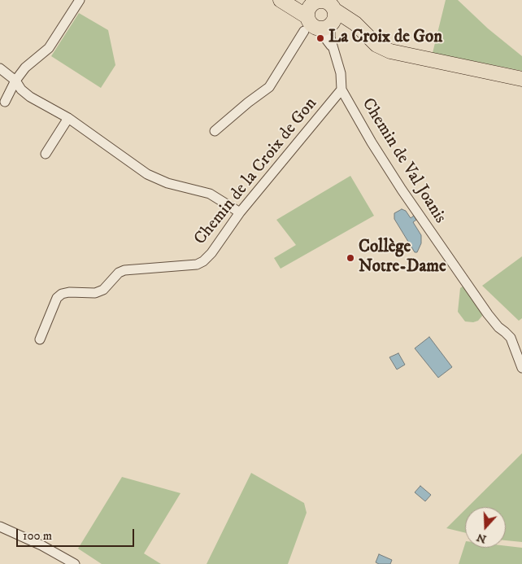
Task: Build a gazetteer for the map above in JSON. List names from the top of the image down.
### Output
{
  "streets": {
    "street": ["Chemin de Val Joanis", "Chemin de la Croix de Gon"]
  },
  "crossings": [
    ["Chemin de Val Joanis", "Chemin de la Croix de Gon"]
  ],
  "places": ["La Croix de Gon", "Collège Notre-Dame"],
  "scale_bar": "100 m",
  "north": "bottom"
}
